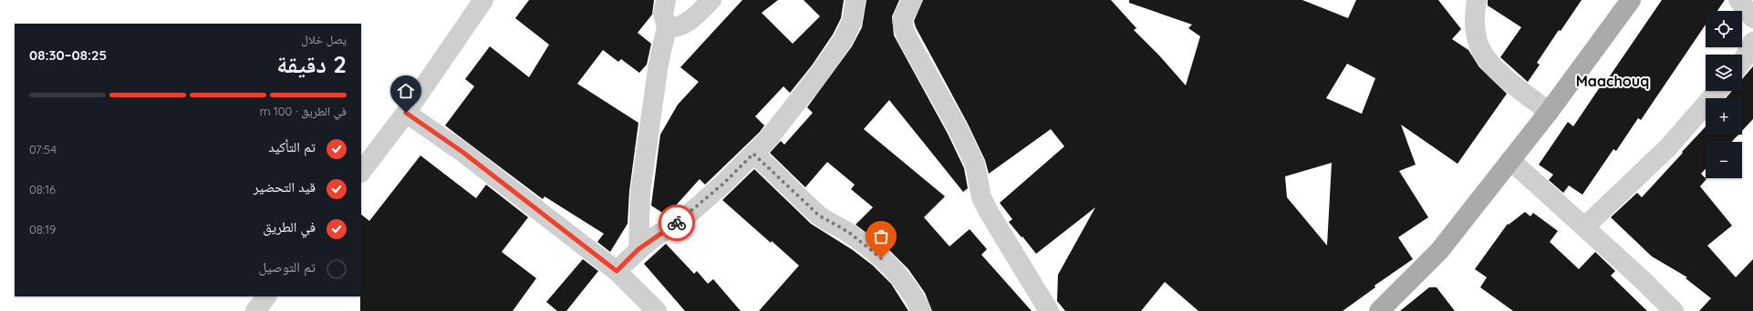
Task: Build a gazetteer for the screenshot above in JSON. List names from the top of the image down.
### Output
{
  "districts": ["Maachouq"],
  "page": {
    "map_buttons": ["+", "−"],
    "heading": ["2 دقيقة", "يصل خلال", "08:25–08:30"],
    "bar": "في الطريق · 100 m",
    "list": [
      ["تم التأكيد", "07:54"],
      ["قيد التحضير", "08:16"],
      ["في الطريق", "08:19"],
      "تم التوصيل"
    ]
  }
}
